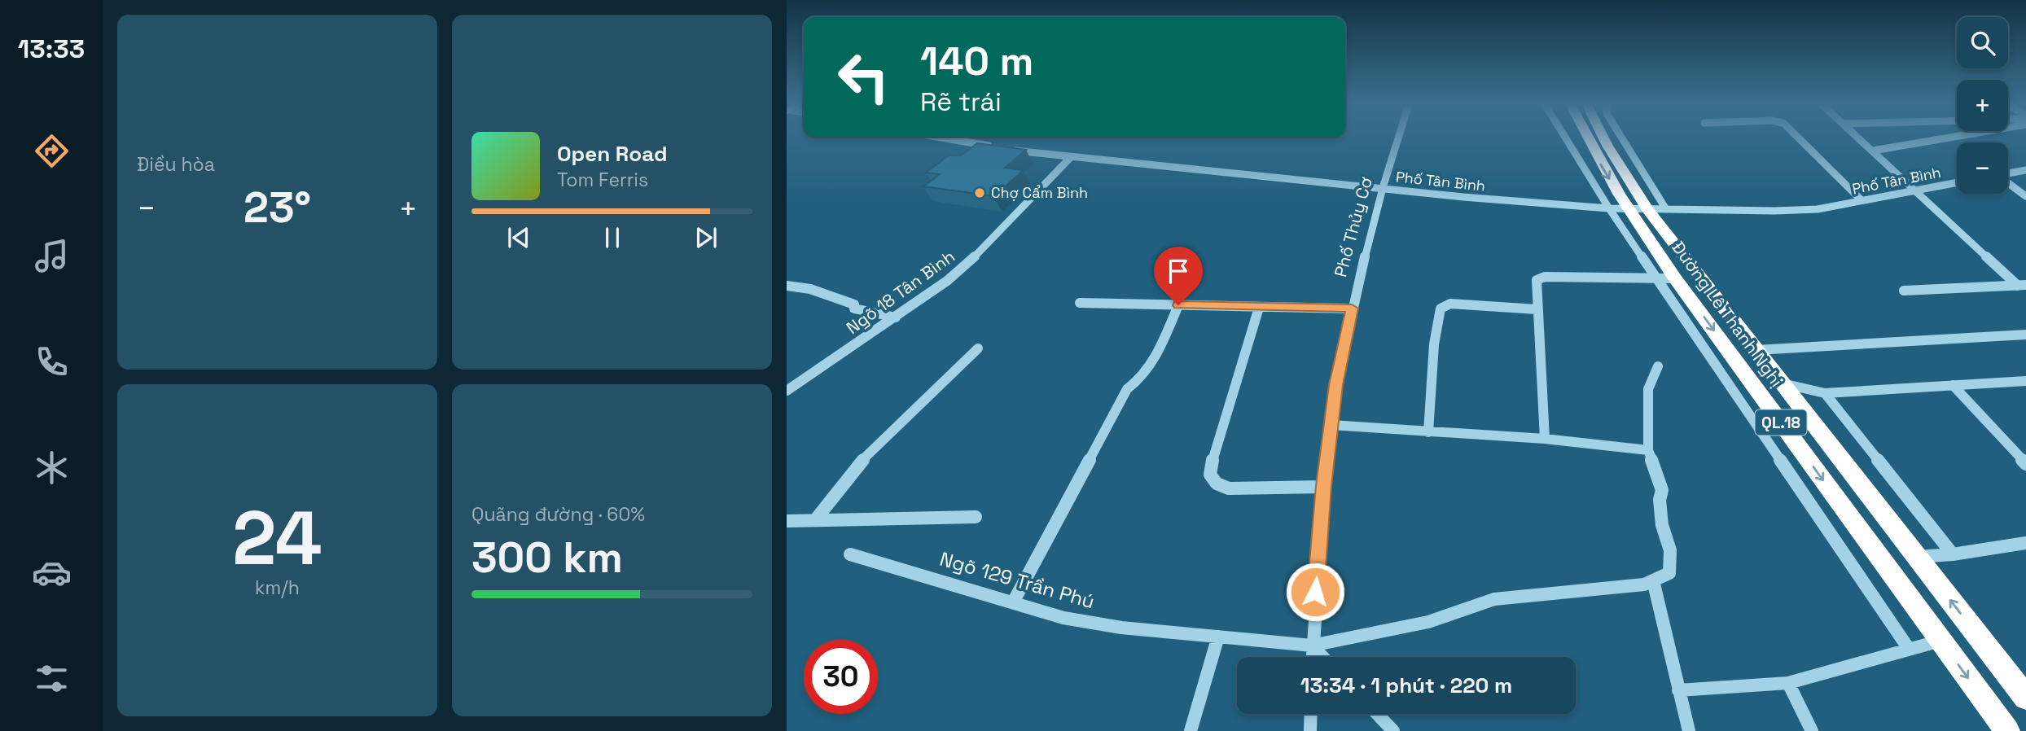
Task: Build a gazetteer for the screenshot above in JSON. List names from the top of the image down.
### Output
{
  "streets": {
    "highway": ["Đường Lê Thanh Nghị", "QL.18"],
    "street": [
      "Phố Tân Bình",
      "Phố Thủy Cơ",
      "Ngõ 18 Tân Bình",
      "Ngõ 129 Trần Phú"
    ]
  },
  "crossings": [
    ["Phố Tân Bình", "Phố Thủy Cơ"],
    ["Phố Tân Bình", "Ngõ 18 Tân Bình"],
    ["Phố Tân Bình", "Đường Lê Thanh Nghị"],
    ["Phố Thủy Cơ", "Ngõ 129 Trần Phú"]
  ],
  "places": ["Chợ Cẩm Bình"],
  "page": {
    "tabs": "13:33",
    "tile": [
      "Điều hòa",
      ["24", "km/h"],
      ["Quãng đường · 60%", "300 km"]
    ],
    "map_buttons": ["+", "−"],
    "turn": ["140 m", "Rẽ trái"],
    "song": ["Open Road", "Tom Ferris"],
    "heat": ["−", "23°", "+"],
    "limit": "30",
    "trip": "13:34 · 1 phút · 220 m"
  }
}
